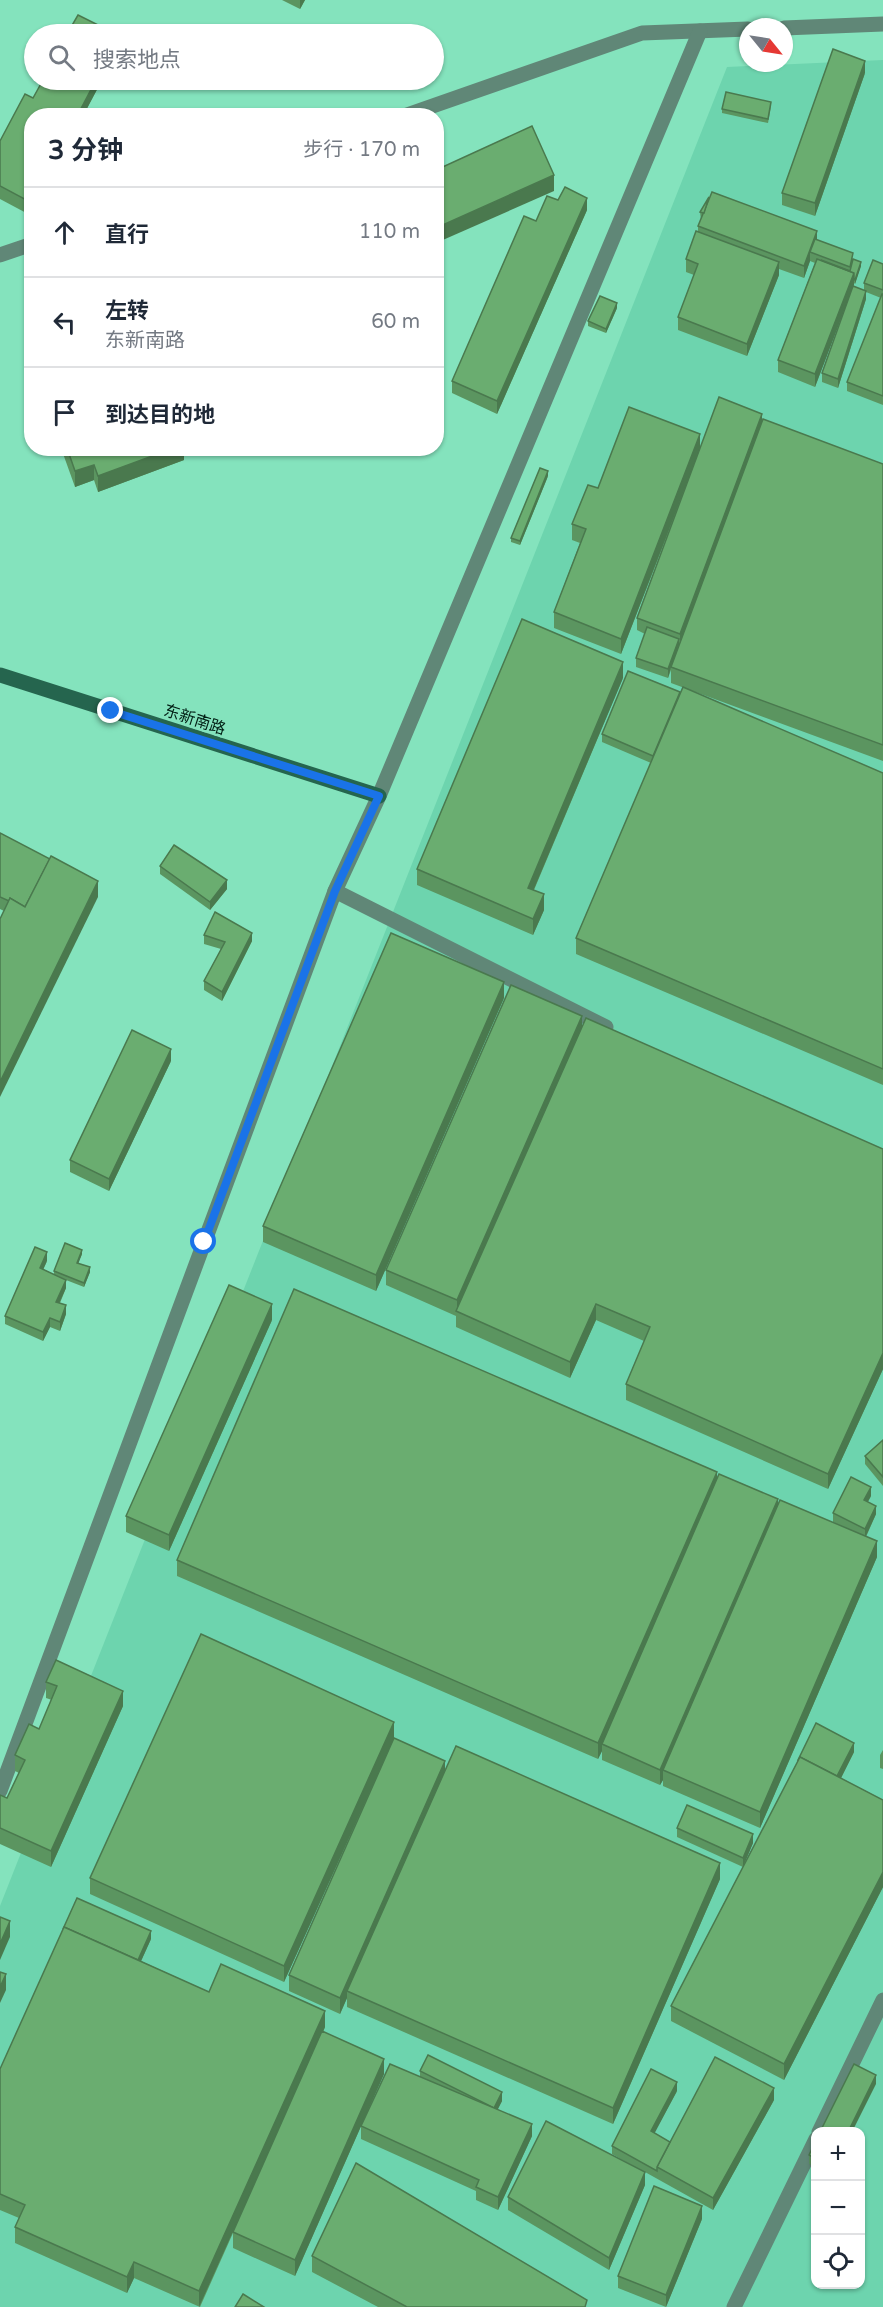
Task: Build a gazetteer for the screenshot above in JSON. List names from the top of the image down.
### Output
{
  "streets": {
    "main road": ["东新南路"]
  },
  "north": "bottom right",
  "page": {
    "search": "搜索地点",
    "heading": ["3 分钟", "步行 · 170 m"],
    "list": [
      ["直行", "110 m"],
      ["左转", "东新南路", "60 m"],
      "到达目的地"
    ],
    "map_buttons": ["+", "−"]
  }
}
